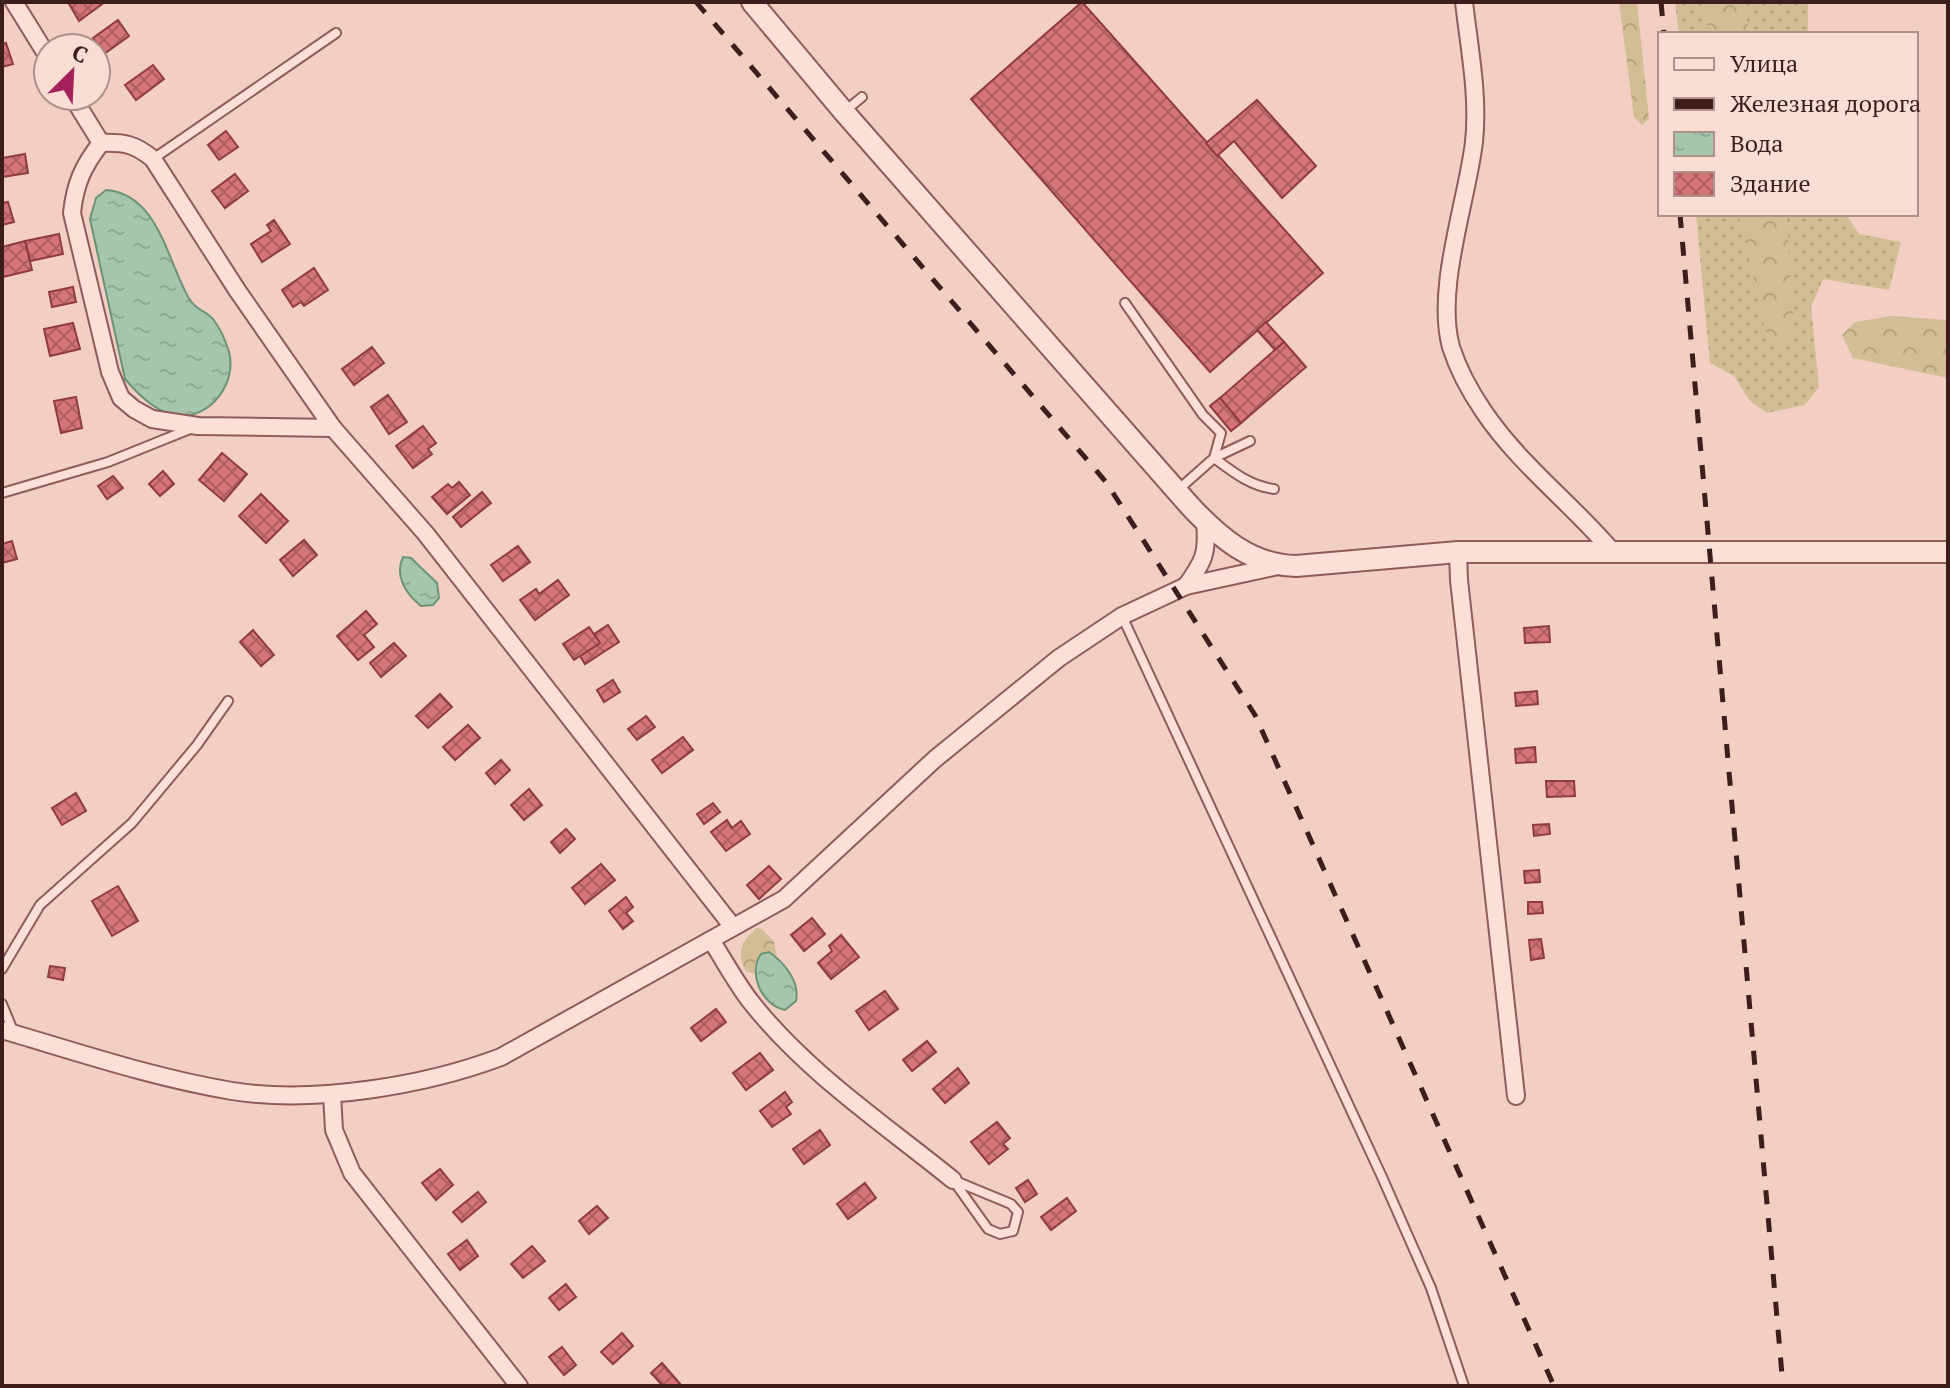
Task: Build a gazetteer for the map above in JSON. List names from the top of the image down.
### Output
{
  "legend": [
    "Улица",
    "Железная дорога",
    "Вода",
    "Здание"
  ],
  "north": "top right"
}
